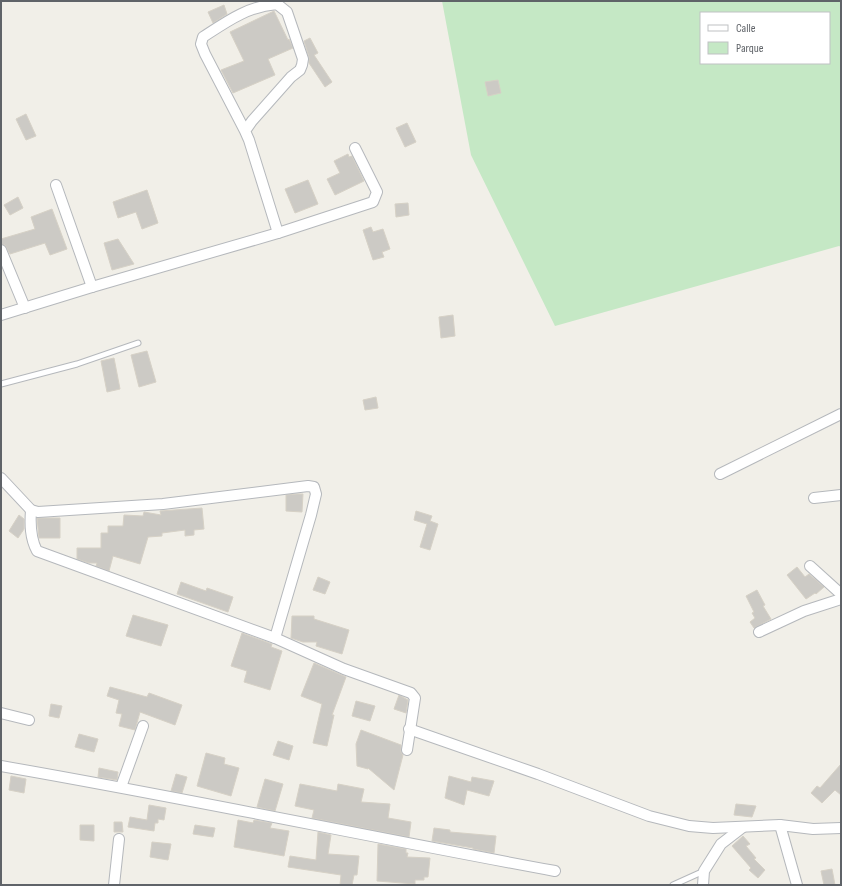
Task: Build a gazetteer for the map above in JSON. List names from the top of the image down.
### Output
{
  "legend": ["Calle", "Parque"]
}
